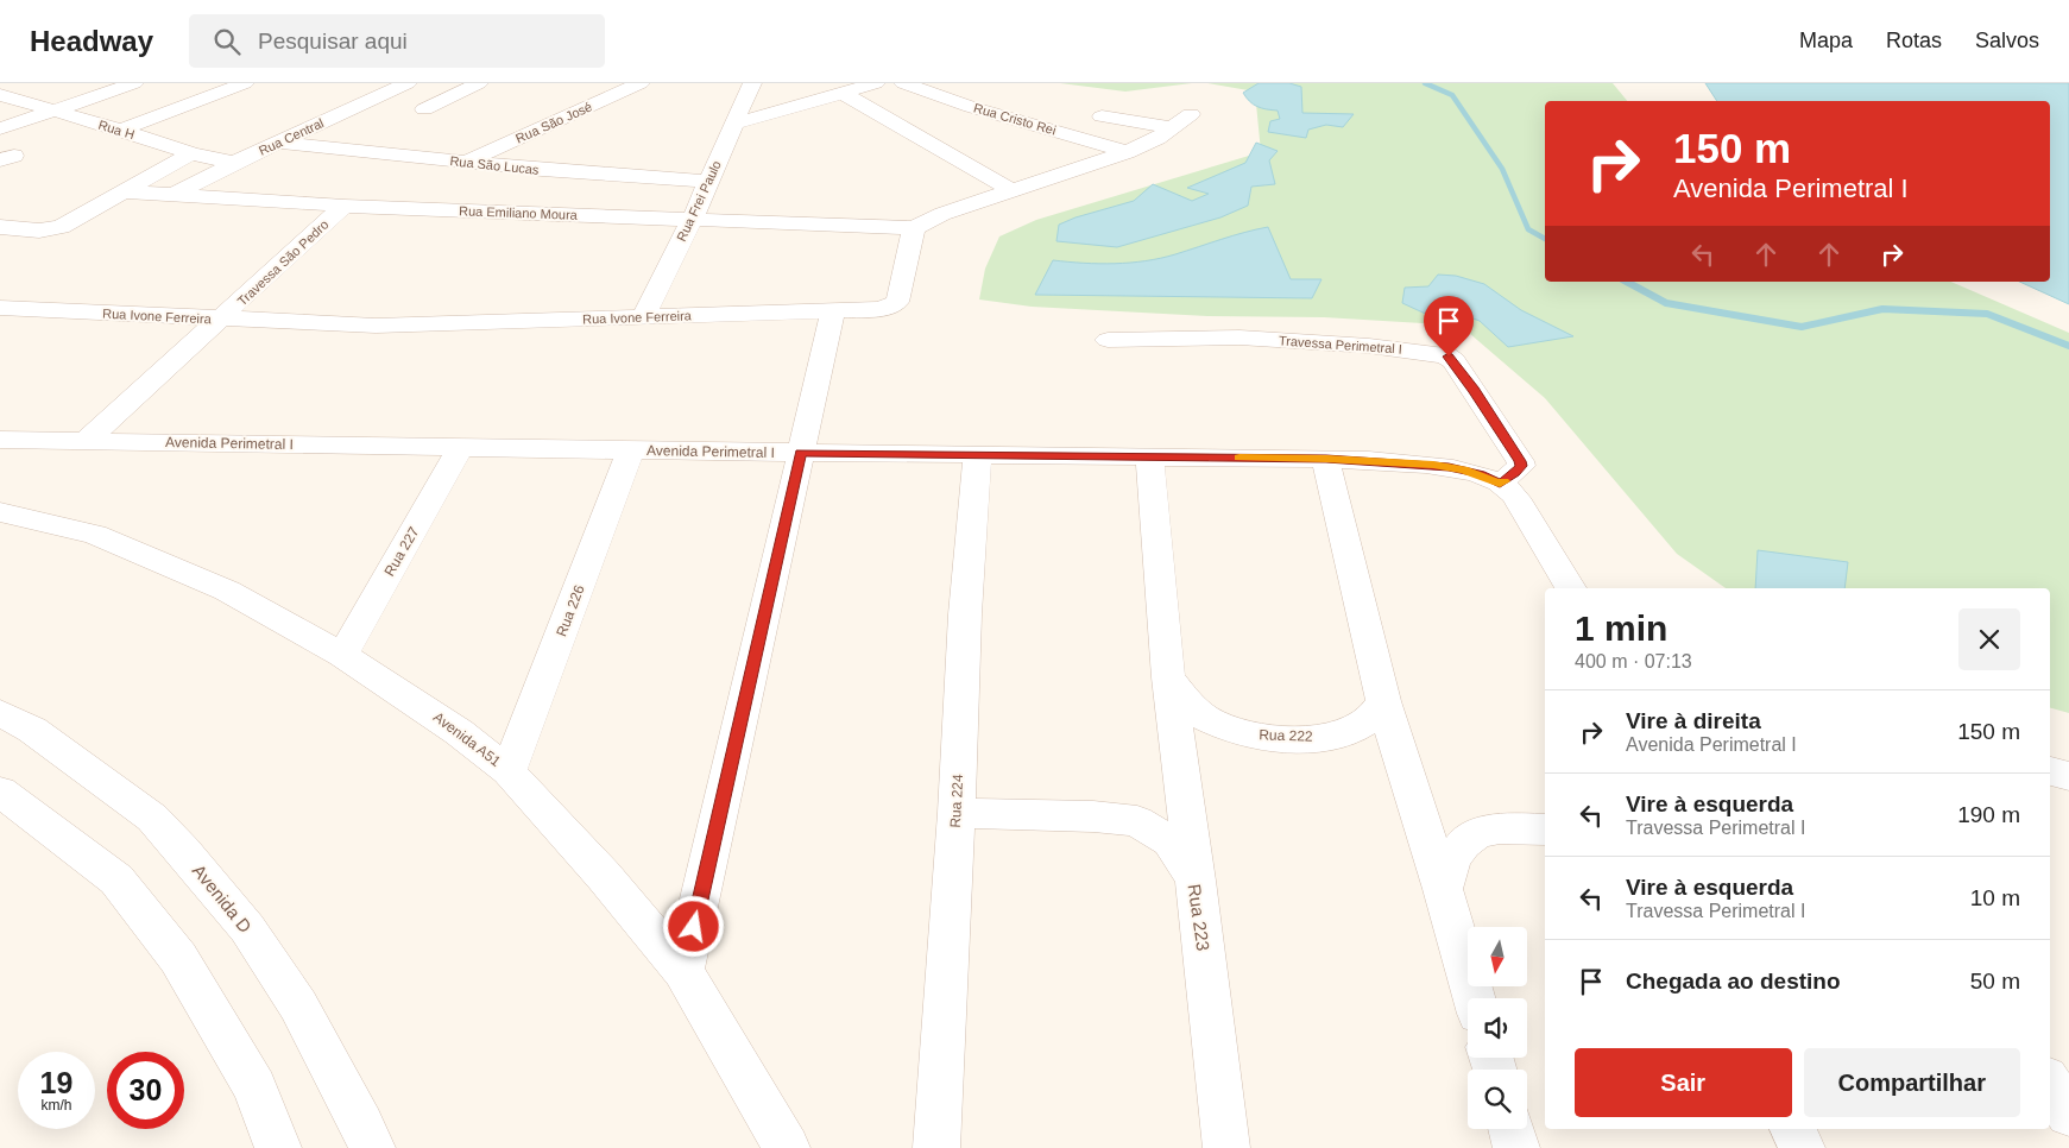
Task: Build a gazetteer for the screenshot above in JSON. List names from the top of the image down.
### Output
{
  "streets": {
    "street": [
      "Rua Cristo Rei",
      "Rua São José",
      "Rua H",
      "Rua Central",
      "Rua São Lucas",
      "Rua Frei Paulo",
      "Rua Emiliano Moura",
      "Travessa São Pedro",
      "Rua Ivone Ferreira",
      "Travessa Perimetral I",
      "Avenida Perimetral I",
      "Rua 227",
      "Rua 226",
      "Rua 222",
      "Avenida A51",
      "Rua 224",
      "Avenida D",
      "Rua 223"
    ]
  },
  "crossings": [
    ["Rua São José", "Rua São Lucas"],
    ["Rua H", "Rua Central"],
    ["Rua Central", "Rua São Lucas"],
    ["Rua Central", "Rua Emiliano Moura"],
    ["Rua São Lucas", "Rua Frei Paulo"],
    ["Rua Frei Paulo", "Rua Emiliano Moura"],
    ["Rua Frei Paulo", "Rua Ivone Ferreira"],
    ["Rua Emiliano Moura", "Travessa São Pedro"],
    ["Rua Emiliano Moura", "Rua Ivone Ferreira"],
    ["Travessa São Pedro", "Rua Ivone Ferreira"],
    ["Travessa São Pedro", "Avenida Perimetral I"],
    ["Travessa Perimetral I", "Avenida Perimetral I"],
    ["Avenida Perimetral I", "Rua 227"],
    ["Avenida Perimetral I", "Rua 226"],
    ["Avenida Perimetral I", "Rua 224"],
    ["Rua 227", "Avenida A51"],
    ["Rua 226", "Avenida A51"],
    ["Rua 224", "Rua 223"]
  ],
  "north": "bottom",
  "page": {
    "header": "Headway",
    "search": "Pesquisar aqui",
    "nav": ["Mapa", "Rotas", "Salvos"],
    "turn": ["150 m", "Avenida Perimetral I"],
    "heading": ["1 min", "400 m · 07:13"],
    "list": [
      {
        "name": "Vire à direita",
        "note": "Avenida Perimetral I",
        "value": "150 m"
      },
      {
        "name": "Vire à esquerda",
        "note": "Travessa Perimetral I",
        "value": "190 m"
      },
      {
        "name": "Vire à esquerda",
        "note": "Travessa Perimetral I",
        "value": "10 m"
      },
      {
        "name": "Chegada ao destino",
        "value": "50 m"
      }
    ],
    "buttons": ["Sair", "Compartilhar"],
    "speed": "19 km/h",
    "limit": "30"
  }
}
